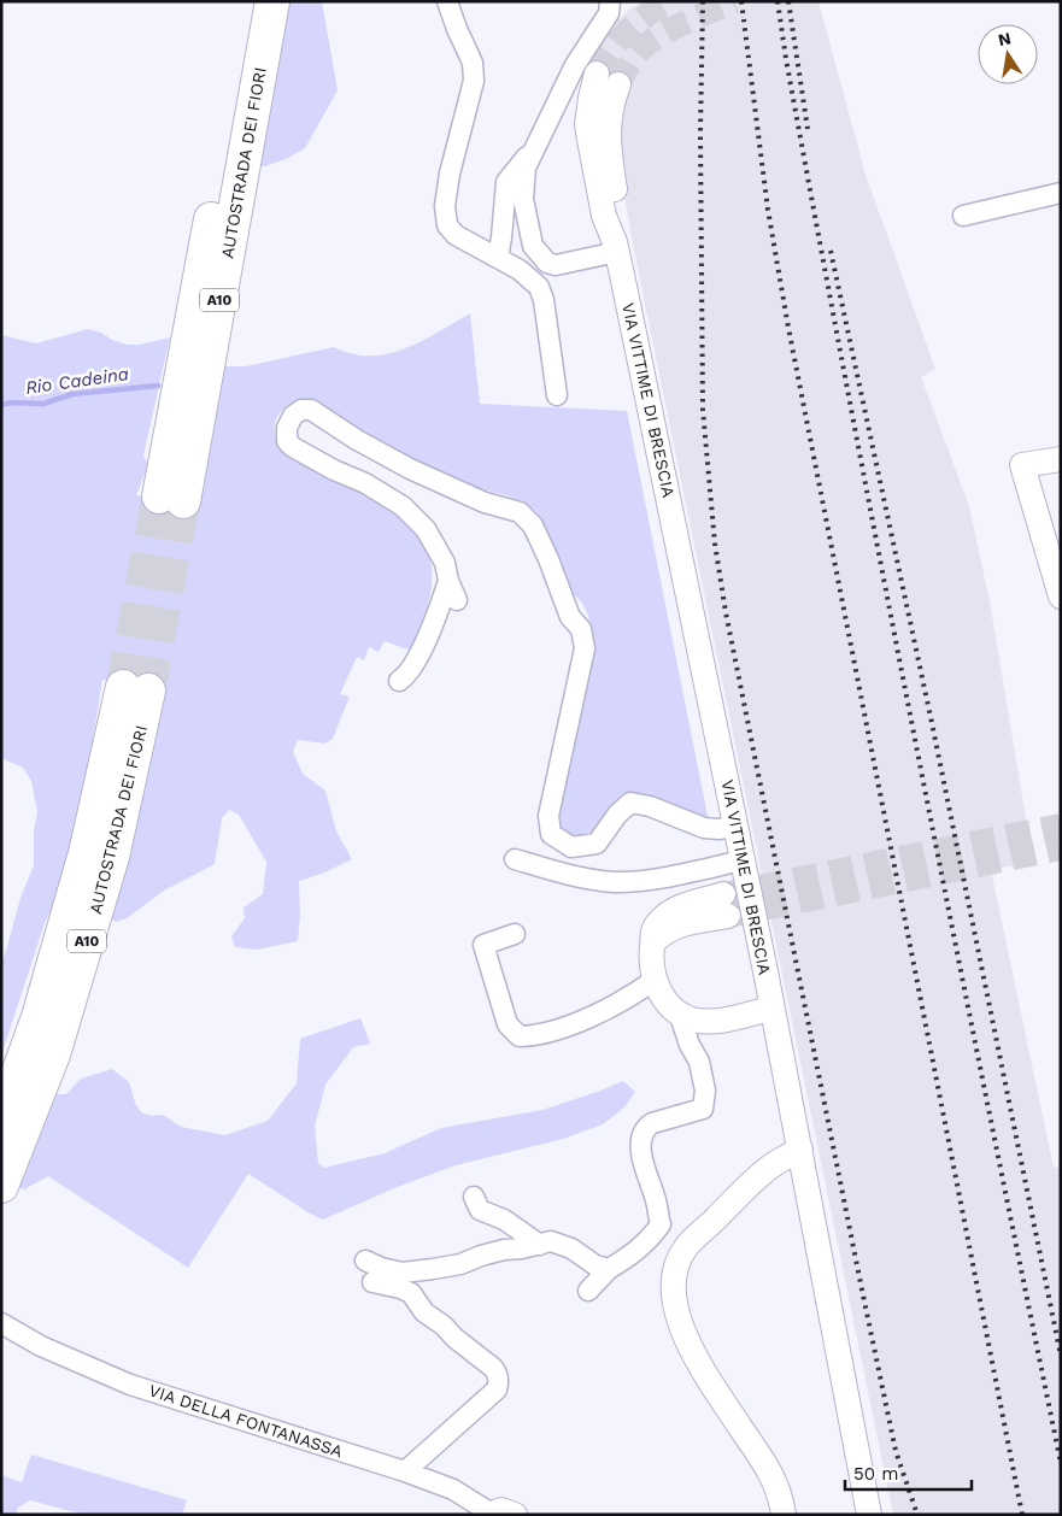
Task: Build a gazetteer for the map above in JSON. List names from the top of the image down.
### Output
{
  "streets": {
    "highway": ["AUTOSTRADA DEI FIORI", "A10"],
    "street": ["VIA VITTIME DI BRESCIA", "VIA DELLA FONTANASSA"]
  },
  "water": ["Rio Cadeina"],
  "scale_bar": "50 m",
  "north": "top"
}
